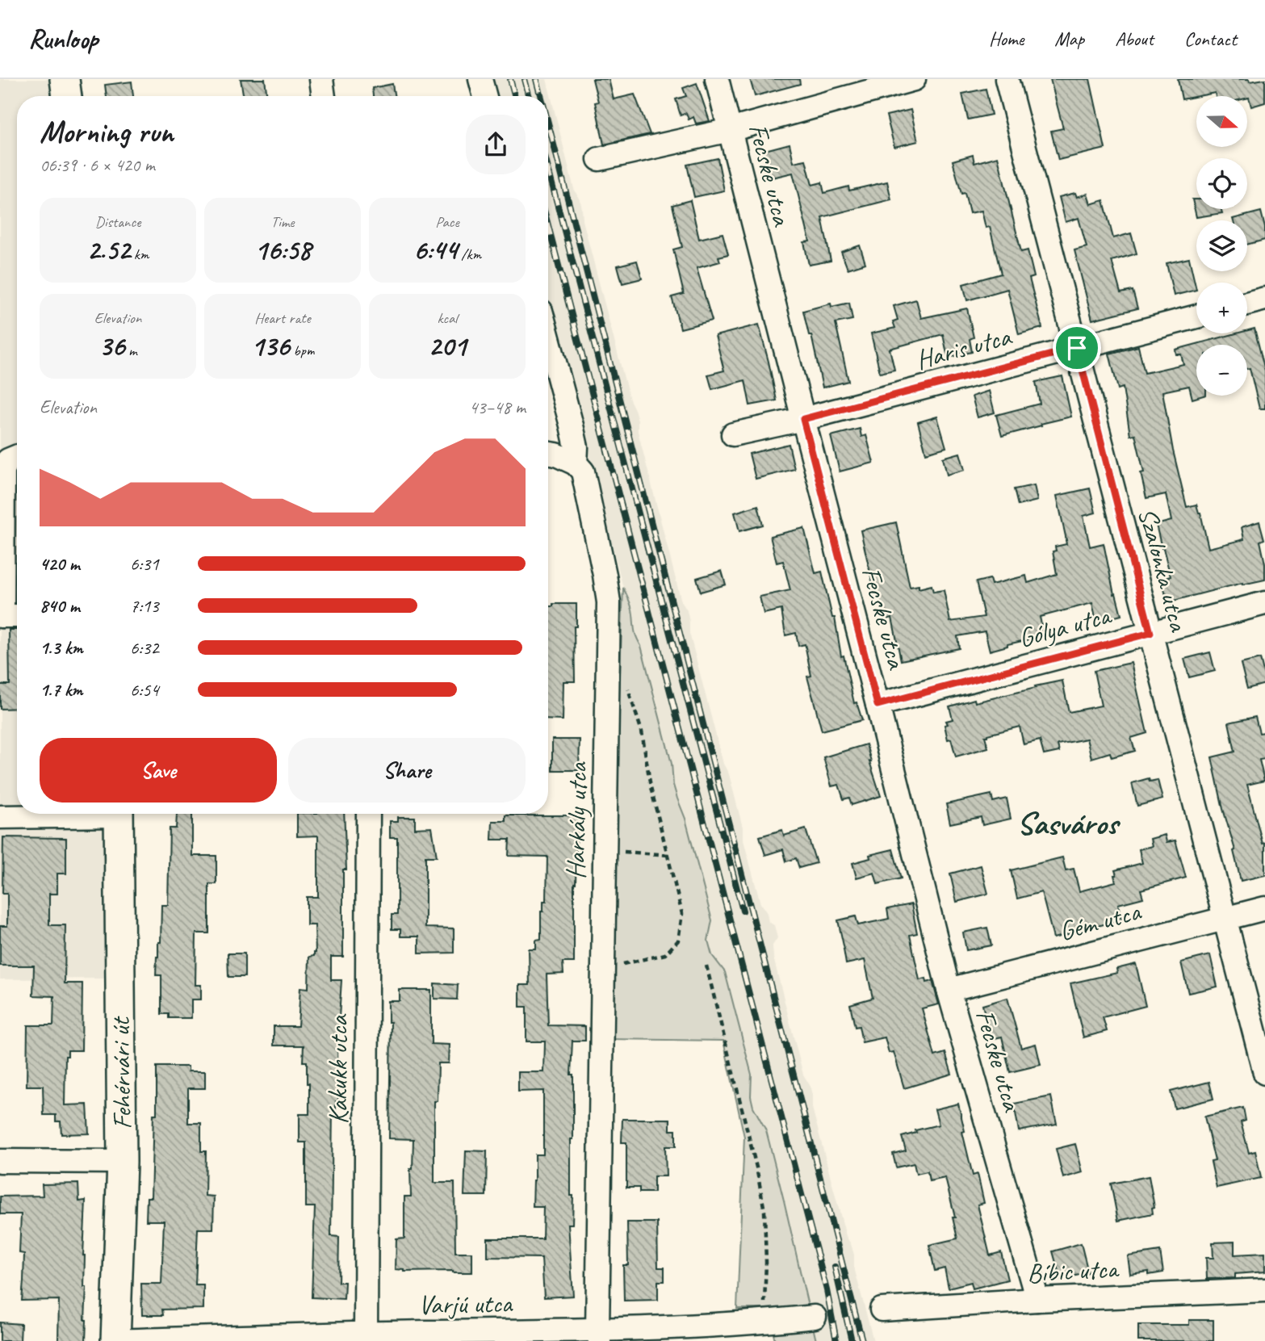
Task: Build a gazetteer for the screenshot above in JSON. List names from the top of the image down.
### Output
{
  "streets": {
    "main road": ["Fehérvári út"],
    "street": [
      "Fecske utca",
      "Haris utca",
      "Szalonka utca",
      "Gólya utca",
      "Harkály utca",
      "Gém utca",
      "Kakukk utca",
      "Bíbic utca",
      "Varjú utca"
    ]
  },
  "crossings": [
    ["Fecske utca", "Haris utca"],
    ["Fecske utca", "Gólya utca"],
    ["Fecske utca", "Gém utca"],
    ["Fecske utca", "Bíbic utca"],
    ["Haris utca", "Szalonka utca"],
    ["Szalonka utca", "Gólya utca"],
    ["Szalonka utca", "Gém utca"],
    ["Harkály utca", "Varjú utca"],
    ["Kakukk utca", "Varjú utca"],
    ["Fehérvári út", "Varjú utca"]
  ],
  "districts": ["Sasváros"],
  "north": "right",
  "page": {
    "header": "Runloop",
    "nav": [
      "Home",
      "Map",
      "About",
      "Contact"
    ],
    "map_buttons": ["+", "−"],
    "heading": ["Morning run", "06:39 · 6 × 420 m"],
    "stats": [
      ["Distance", "2.52 km"],
      ["Time", "16:58"],
      ["Pace", "6:44 /km"],
      ["Elevation", "36 m"],
      ["Heart rate", "136 bpm"],
      ["kcal", "201"]
    ],
    "chart": ["Elevation", "43–48 m"],
    "list": [
      {
        "name": "420 m",
        "note": "6:31"
      },
      {
        "name": "840 m",
        "note": "7:13"
      },
      {
        "name": "1.3 km",
        "note": "6:32"
      },
      {
        "name": "1.7 km",
        "note": "6:54"
      }
    ],
    "buttons": ["Save", "Share"]
  }
}
